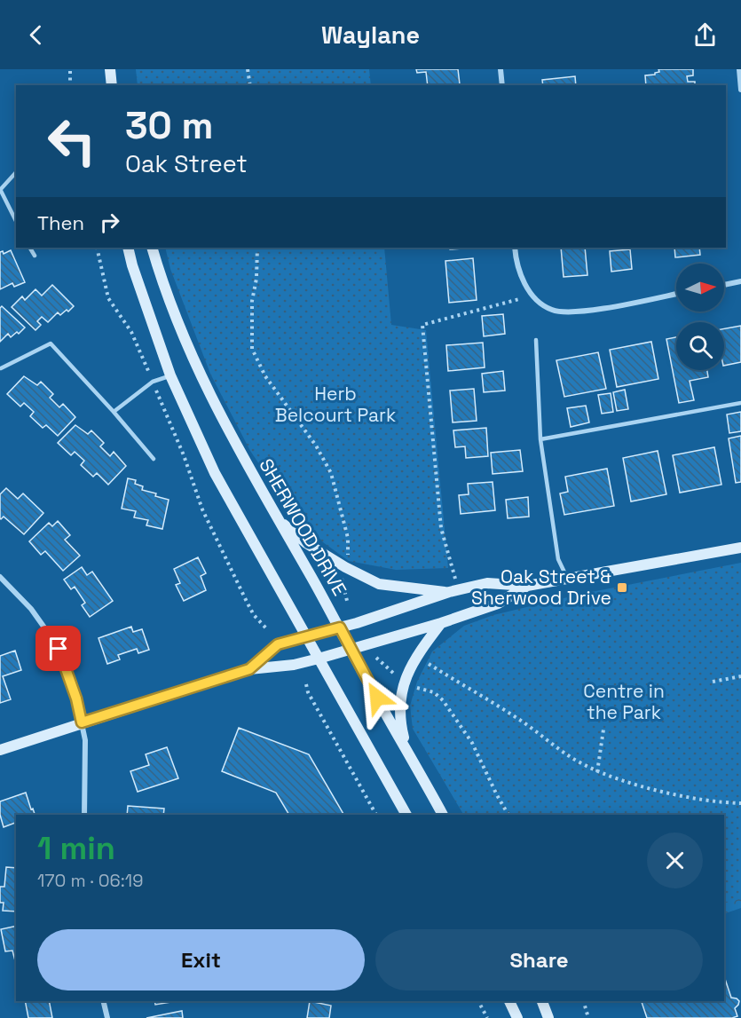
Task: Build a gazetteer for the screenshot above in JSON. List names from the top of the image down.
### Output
{
  "streets": {
    "main road": ["SHERWOOD DRIVE"]
  },
  "parks": ["Herb Belcourt Park", "Centre in the Park"],
  "places": {
    "transit": ["Oak Street & Sherwood Drive"]
  },
  "north": "right",
  "page": {
    "header": "Waylane",
    "turn": ["30 m", "Oak Street"],
    "then": "Then",
    "heading": ["1 min", "170 m · 06:19"],
    "buttons": ["Exit", "Share"]
  }
}
